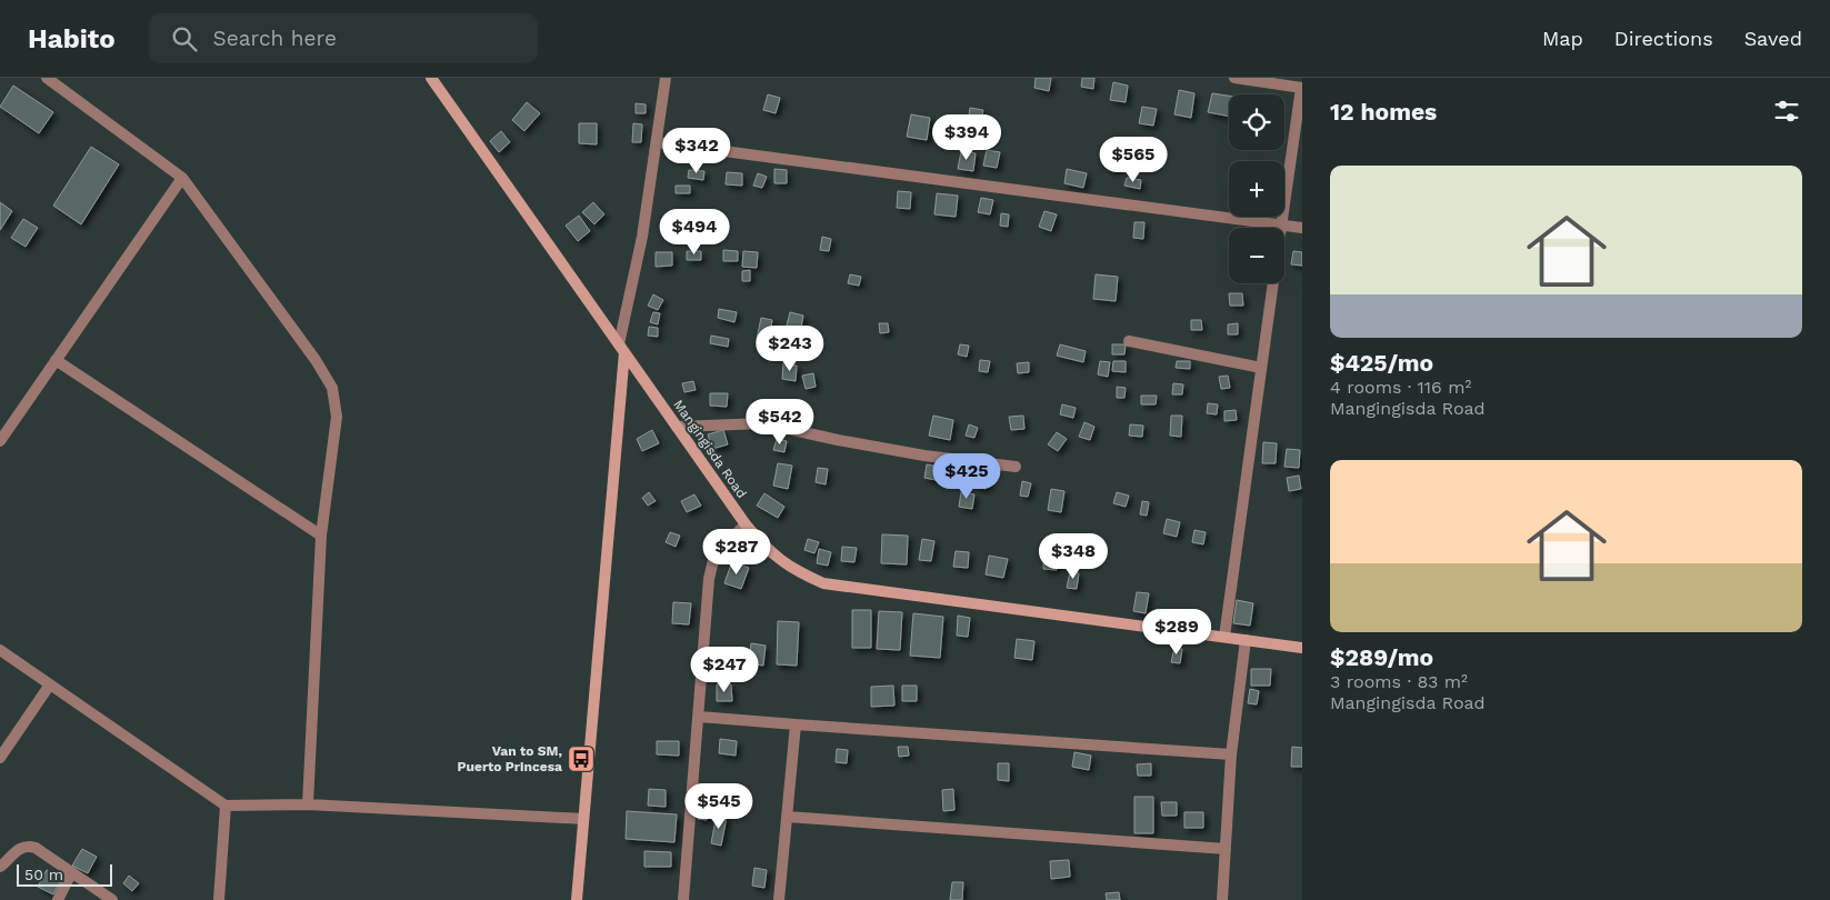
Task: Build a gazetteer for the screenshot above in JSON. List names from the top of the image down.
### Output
{
  "streets": {
    "street": ["Mangingisda Road"]
  },
  "places": {
    "bus stop": ["Van to SM, Puerto Princesa"]
  },
  "scale_bar": "50 m",
  "page": {
    "header": "Habito",
    "search": "Search here",
    "nav": ["Map", "Directions", "Saved"],
    "heading": "12 homes",
    "map_buttons": ["+", "−"],
    "price": [
      "$394",
      "$342",
      "$565",
      "$494",
      "$243",
      "$542",
      "$425",
      "$287",
      "$348",
      "$289",
      "$247",
      "$545"
    ],
    "list": [
      {
        "name": "$425/mo",
        "note": "4 rooms · 116 m² · Mangingisda Road"
      },
      {
        "name": "$289/mo",
        "note": "3 rooms · 83 m² · Mangingisda Road"
      }
    ],
    "scale": "50 m"
  }
}
